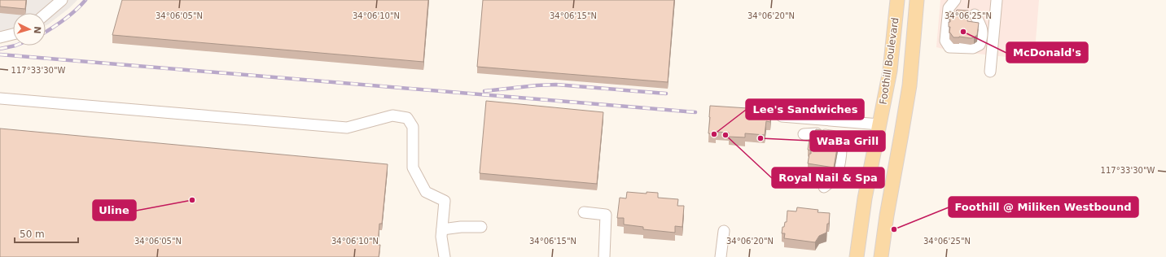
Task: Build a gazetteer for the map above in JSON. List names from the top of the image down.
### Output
{
  "streets": {
    "main road": ["Foothill Boulevard"]
  },
  "places": [
    "McDonald's",
    "Lee's Sandwiches",
    "Royal Nail & Spa",
    "WaBa Grill",
    "Uline",
    "Foothill @ Miliken Westbound"
  ],
  "scale_bar": "50 m",
  "north": "right",
  "coordinates": [
    "34°06'05\"N",
    "34°06'10\"N",
    "34°06'15\"N",
    "34°06'20\"N",
    "34°06'25\"N",
    "117°33'30\"W"
  ]
}
